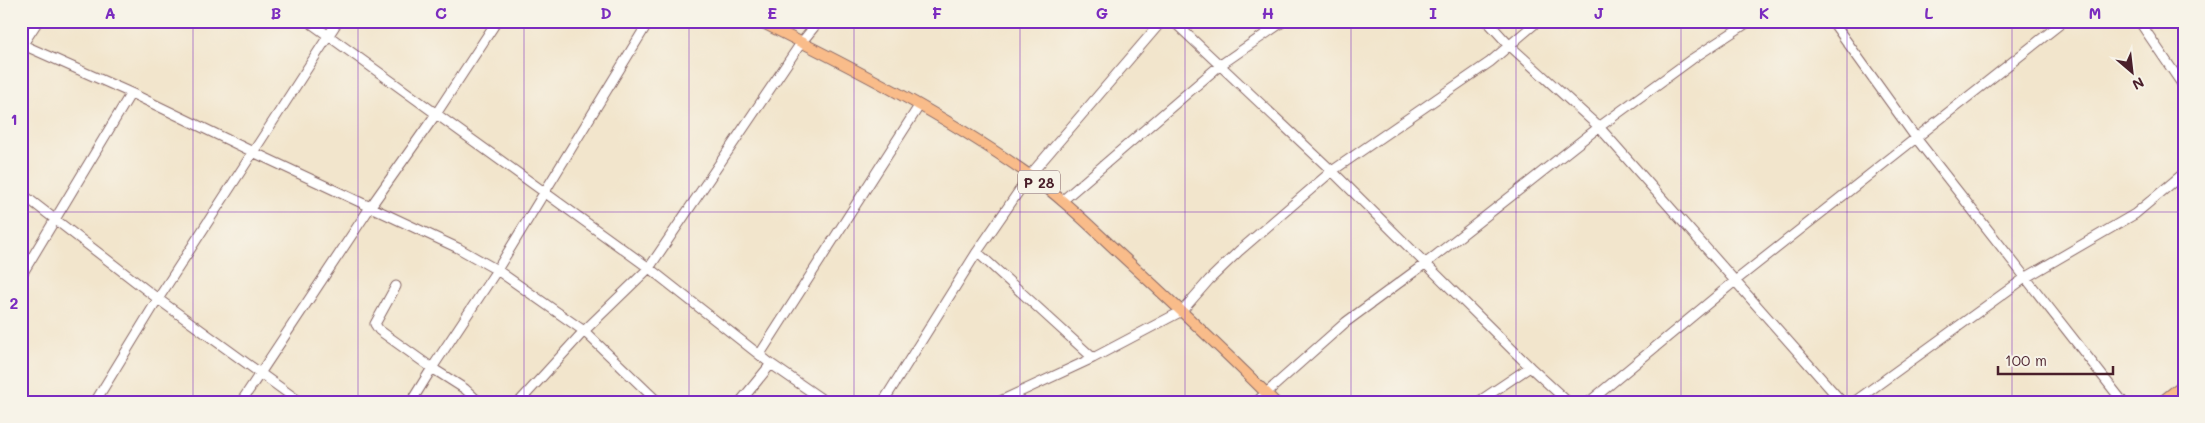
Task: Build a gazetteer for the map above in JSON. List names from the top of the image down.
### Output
{
  "streets": {
    "main road": ["P 28"]
  },
  "scale_bar": "100 m",
  "north": "bottom right",
  "grid": {
    "columns": [
      "A",
      "B",
      "C",
      "D",
      "E",
      "F",
      "G",
      "H",
      "I",
      "J",
      "K",
      "L",
      "M"
    ],
    "rows": ["1", "2"]
  }
}
